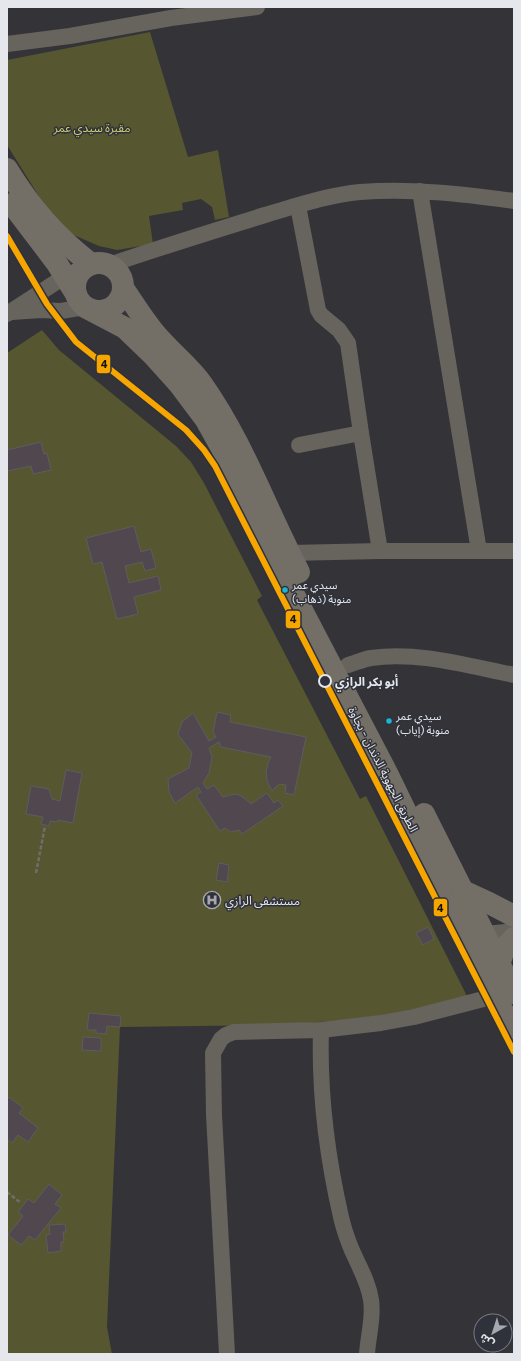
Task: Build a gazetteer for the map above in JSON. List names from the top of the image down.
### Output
{
  "streets": {
    "main road": ["الطريق الجهوية الدندان - بجاوة"]
  },
  "parks": ["مقبرة سيدي عمر"],
  "places": {
    "other": ["سيدي عمر منوبة (ذهاب)", "أبو بكر الرازي", "سيدي عمر منوبة (إياب)"],
    "hospital": ["مستشفى الرازي"]
  },
  "lines": ["transit line 4"],
  "north": "bottom left"
}
